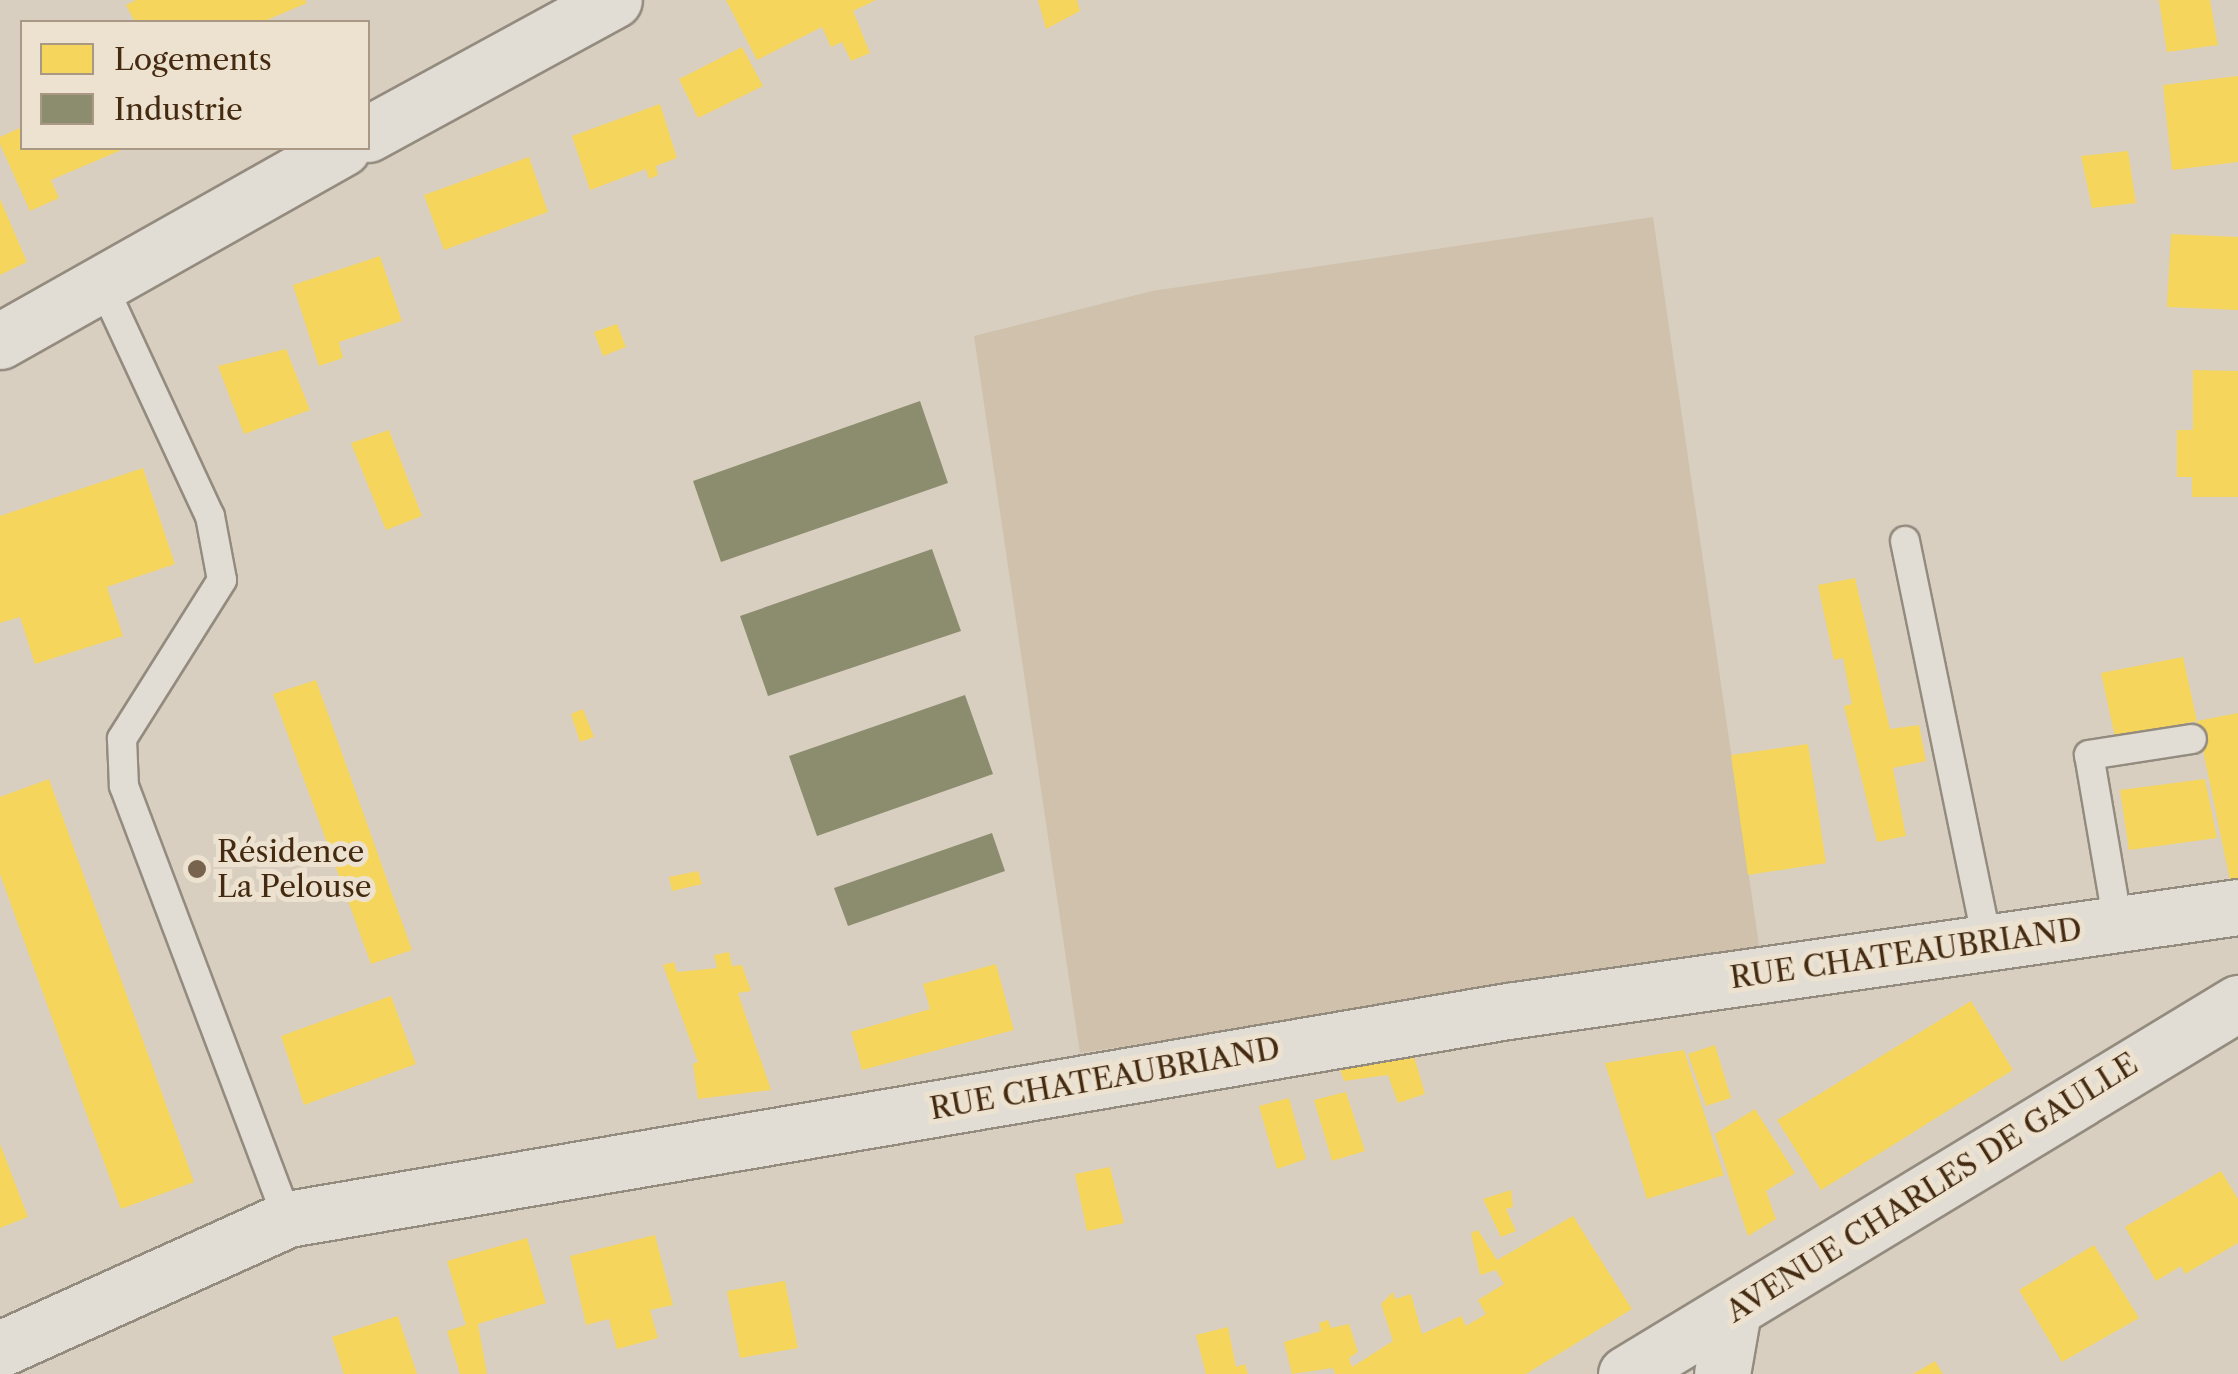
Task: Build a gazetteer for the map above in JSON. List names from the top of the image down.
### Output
{
  "streets": {
    "street": ["RUE CHATEAUBRIAND", "AVENUE CHARLES DE GAULLE"]
  },
  "places": ["Résidence La Pelouse"],
  "legend": ["Logements", "Industrie"]
}
